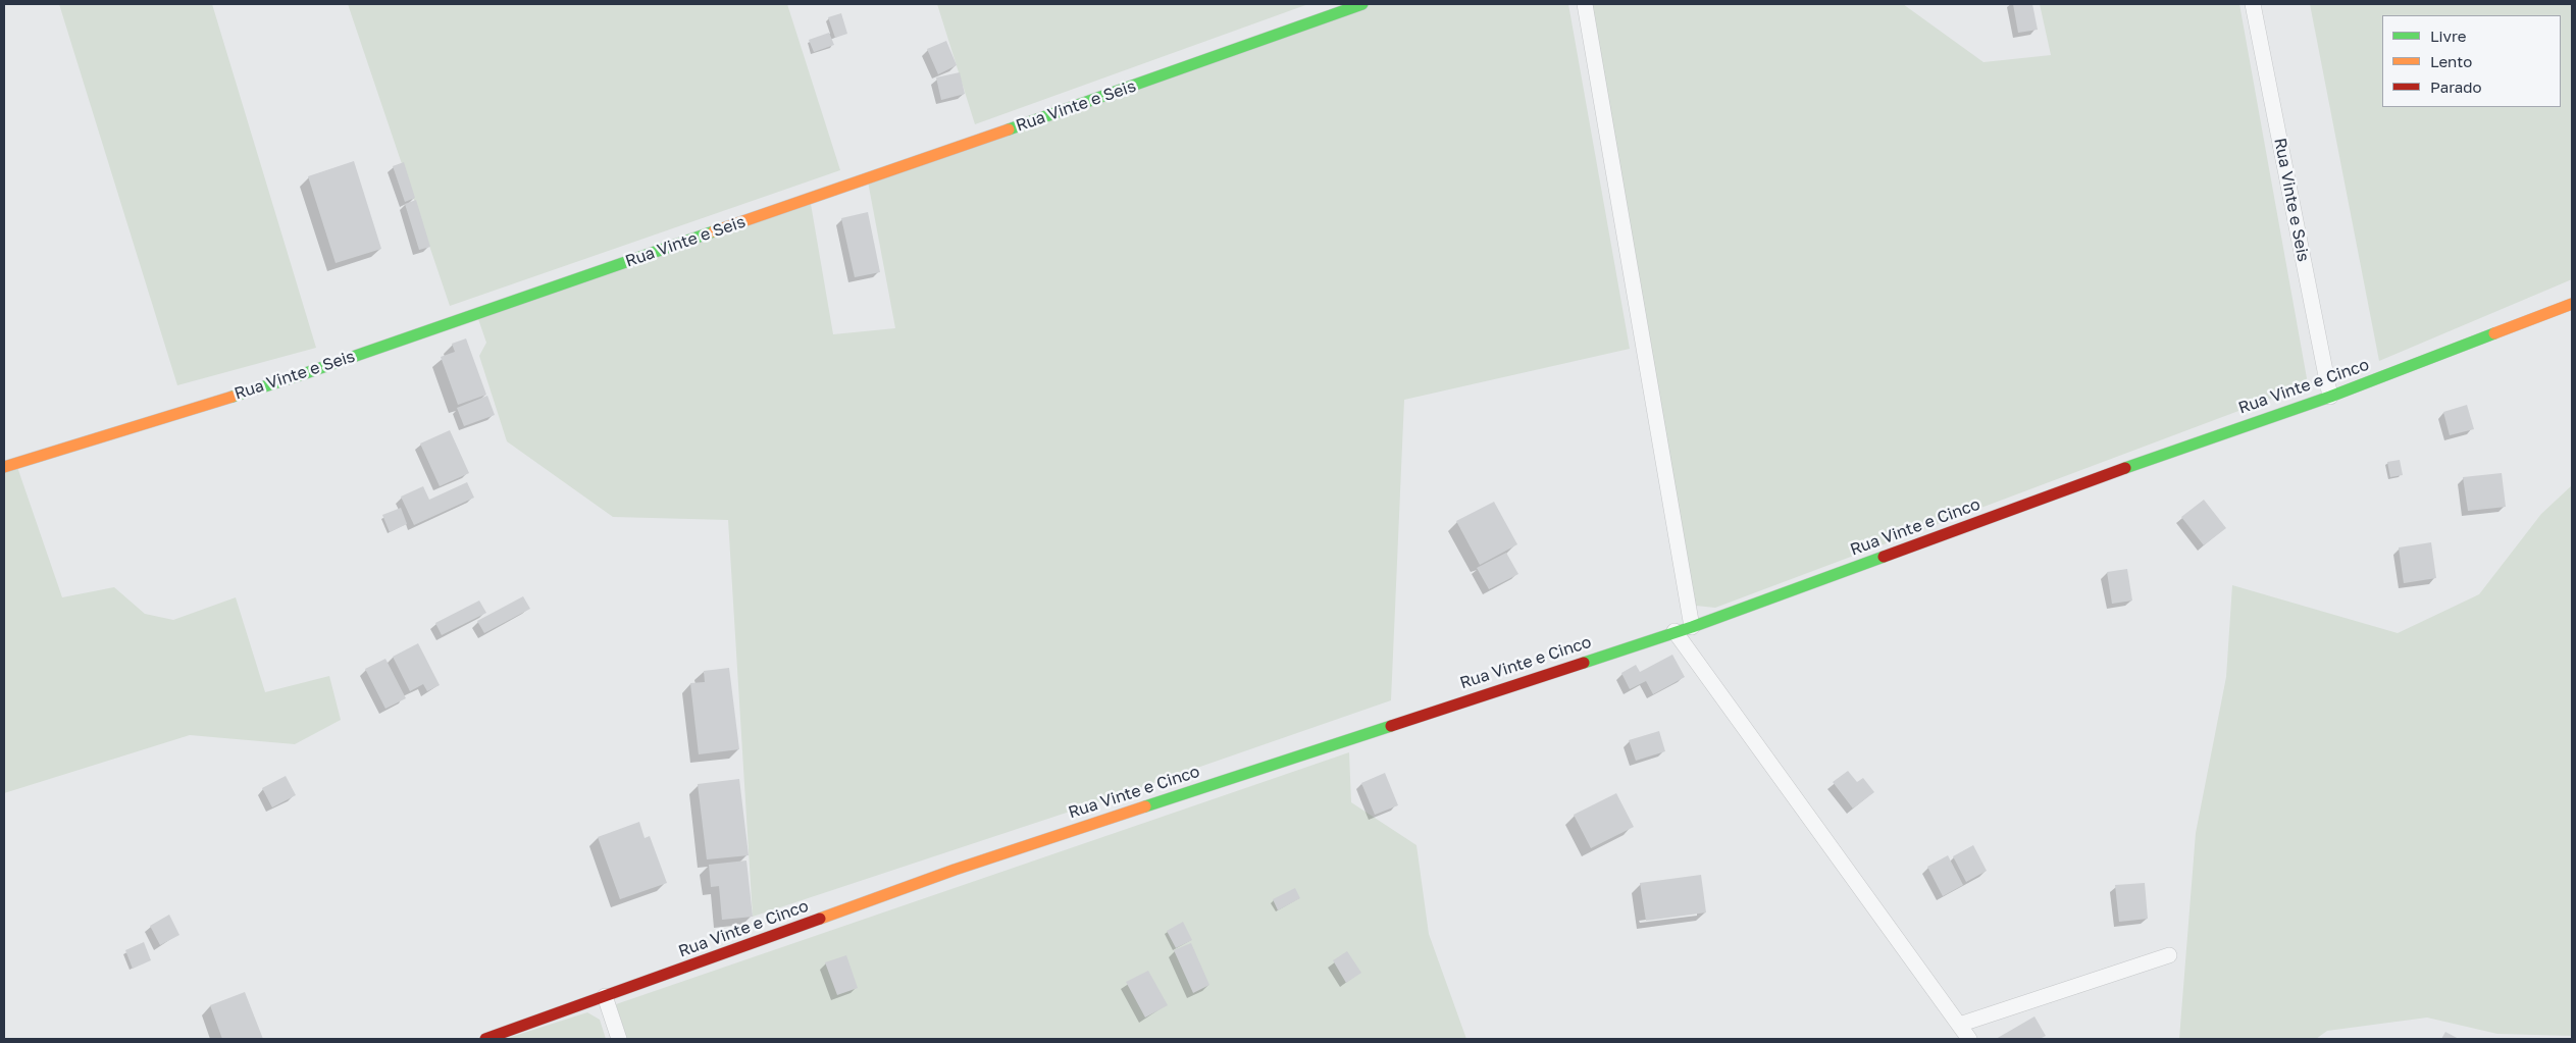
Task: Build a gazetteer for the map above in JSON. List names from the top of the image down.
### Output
{
  "streets": {
    "street": ["Rua Vinte e Seis", "Rua Vinte e Cinco"]
  },
  "crossings": [
    ["Rua Vinte e Seis", "Rua Vinte e Cinco"]
  ],
  "legend": ["Livre", "Lento", "Parado"]
}
